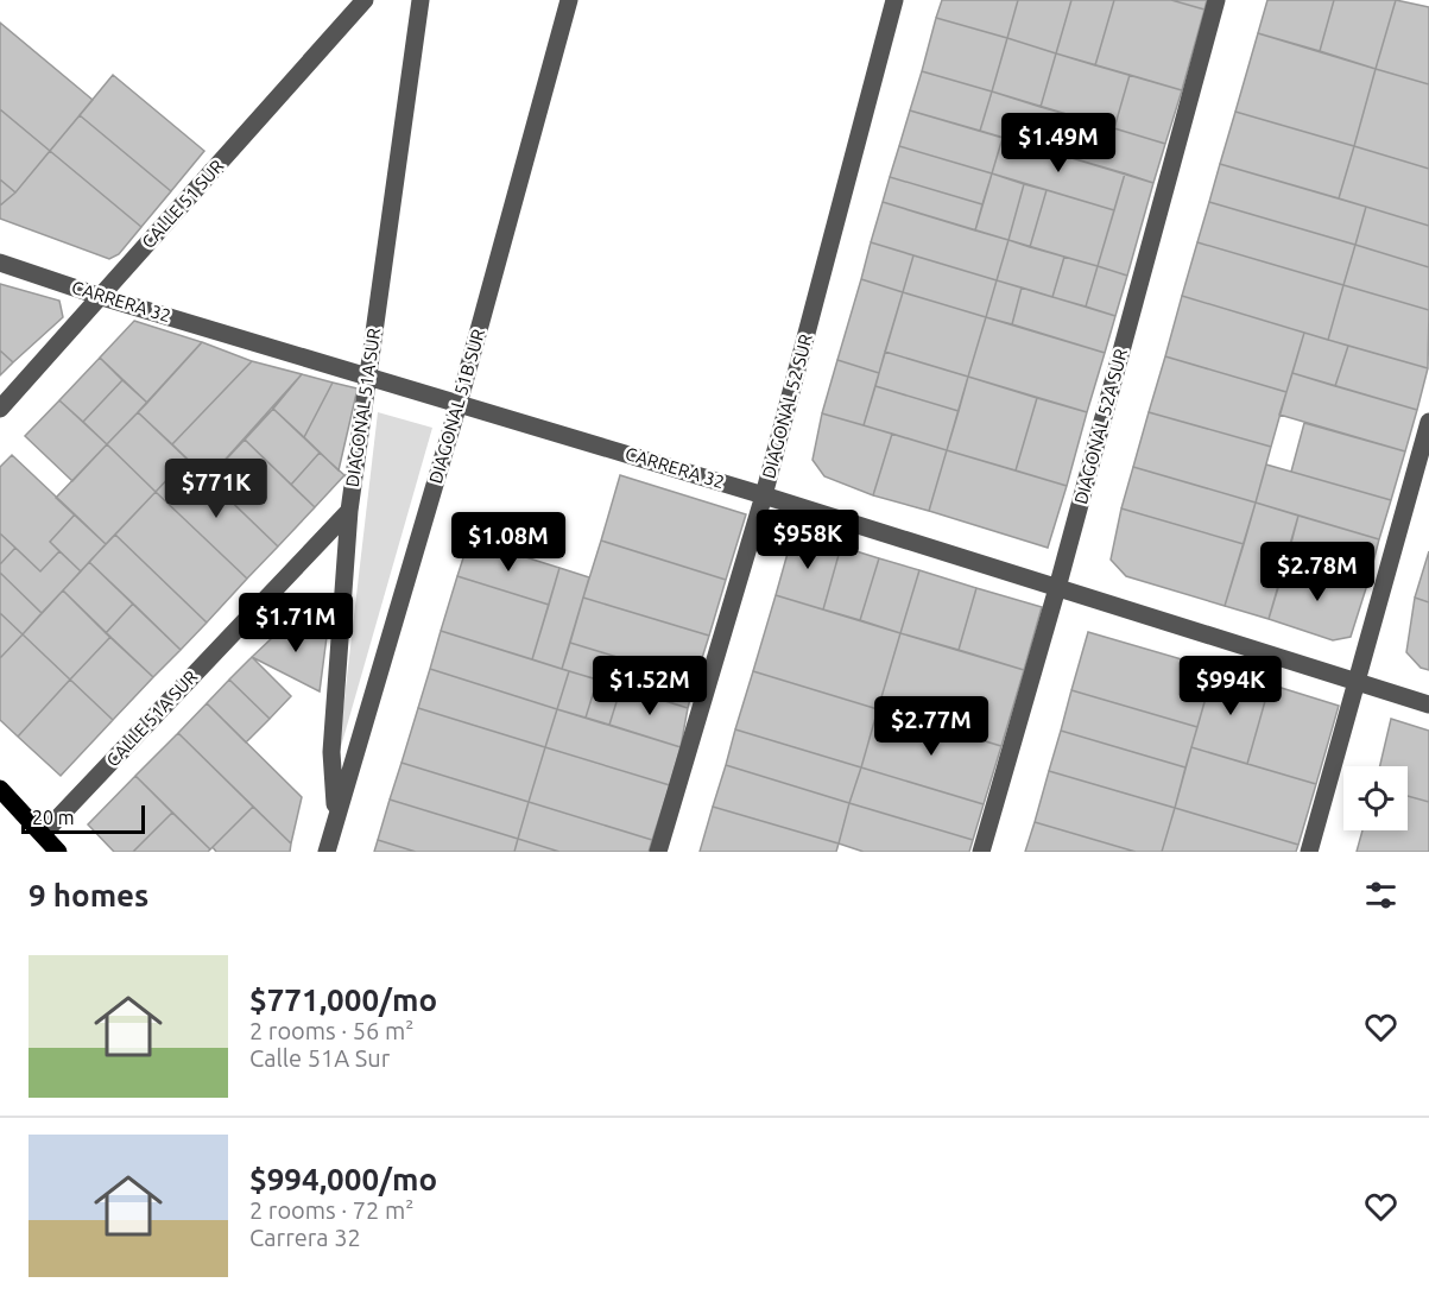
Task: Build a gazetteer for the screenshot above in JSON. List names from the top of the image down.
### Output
{
  "streets": {
    "street": [
      "CALLE 51 SUR",
      "CARRERA 32",
      "DIAGONAL 51B SUR",
      "DIAGONAL 52 SUR",
      "DIAGONAL 51A SUR",
      "DIAGONAL 52A SUR",
      "CALLE 51A SUR"
    ]
  },
  "crossings": [
    ["CALLE 51 SUR", "CARRERA 32"],
    ["CARRERA 32", "DIAGONAL 51B SUR"],
    ["CARRERA 32", "DIAGONAL 52 SUR"],
    ["CARRERA 32", "DIAGONAL 51A SUR"],
    ["CARRERA 32", "DIAGONAL 52A SUR"],
    ["DIAGONAL 51B SUR", "DIAGONAL 51A SUR"],
    ["DIAGONAL 51A SUR", "CALLE 51A SUR"]
  ],
  "scale_bar": "20 m",
  "page": {
    "price": [
      "$1.49M",
      "$771K",
      "$958K",
      "$1.08M",
      "$2.78M",
      "$1.71M",
      "$1.52M",
      "$994K",
      "$2.77M"
    ],
    "scale": "20 m",
    "heading": "9 homes",
    "list": [
      {
        "name": "$771,000/mo",
        "note": "2 rooms · 56 m² · Calle 51A Sur"
      },
      {
        "name": "$994,000/mo",
        "note": "2 rooms · 72 m² · Carrera 32"
      }
    ]
  }
}
